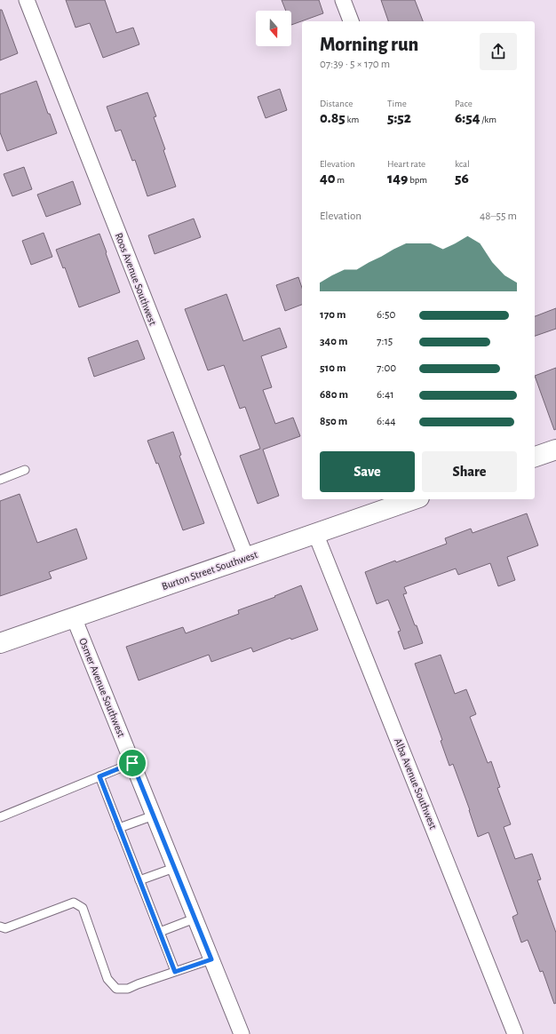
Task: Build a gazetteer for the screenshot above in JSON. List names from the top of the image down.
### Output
{
  "streets": {
    "main road": ["Burton Street Southwest"],
    "street": ["Roos Avenue Southwest", "Osmer Avenue Southwest", "Alba Avenue Southwest"]
  },
  "crossings": [
    ["Roos Avenue Southwest", "Burton Street Southwest"],
    ["Burton Street Southwest", "Osmer Avenue Southwest"],
    ["Burton Street Southwest", "Alba Avenue Southwest"]
  ],
  "north": "bottom",
  "page": {
    "heading": ["Morning run", "07:39 · 5 × 170 m"],
    "stats": [
      ["Distance", "0.85 km"],
      ["Time", "5:52"],
      ["Pace", "6:54 /km"],
      ["Elevation", "40 m"],
      ["Heart rate", "149 bpm"],
      ["kcal", "56"]
    ],
    "chart": ["Elevation", "48–55 m"],
    "list": [
      {
        "name": "170 m",
        "note": "6:50"
      },
      {
        "name": "340 m",
        "note": "7:15"
      },
      {
        "name": "510 m",
        "note": "7:00"
      },
      {
        "name": "680 m",
        "note": "6:41"
      },
      {
        "name": "850 m",
        "note": "6:44"
      }
    ],
    "buttons": ["Save", "Share"]
  }
}
